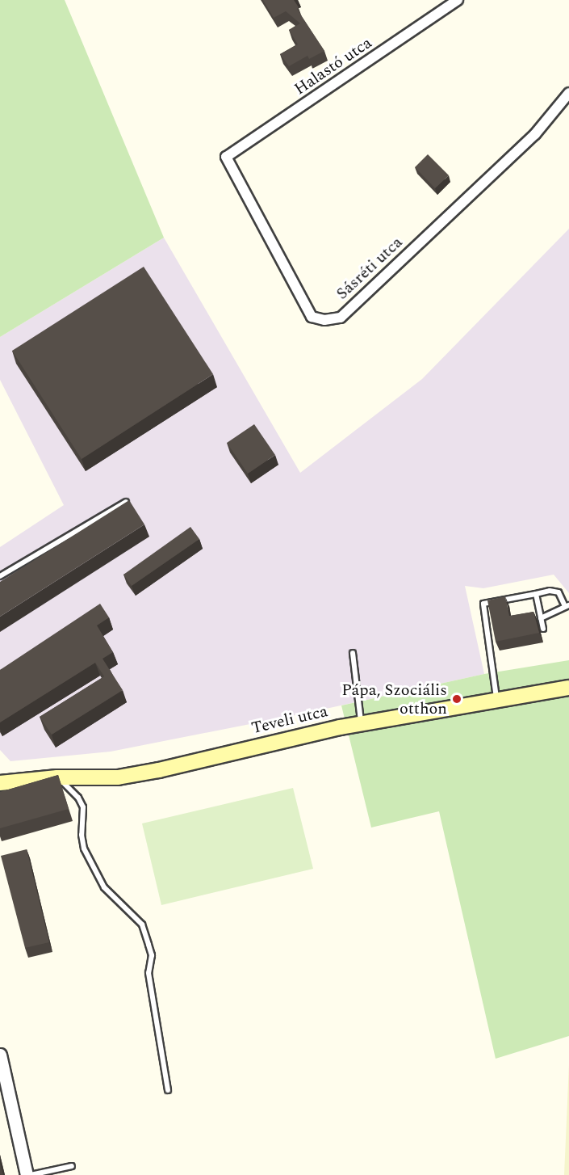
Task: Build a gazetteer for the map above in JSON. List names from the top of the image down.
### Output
{
  "streets": {
    "main road": ["Teveli utca"],
    "street": ["Halastó utca", "Sásréti utca"]
  },
  "crossings": [
    ["Halastó utca", "Sásréti utca"]
  ],
  "places": ["Pápa, Szociális otthon"]
}
